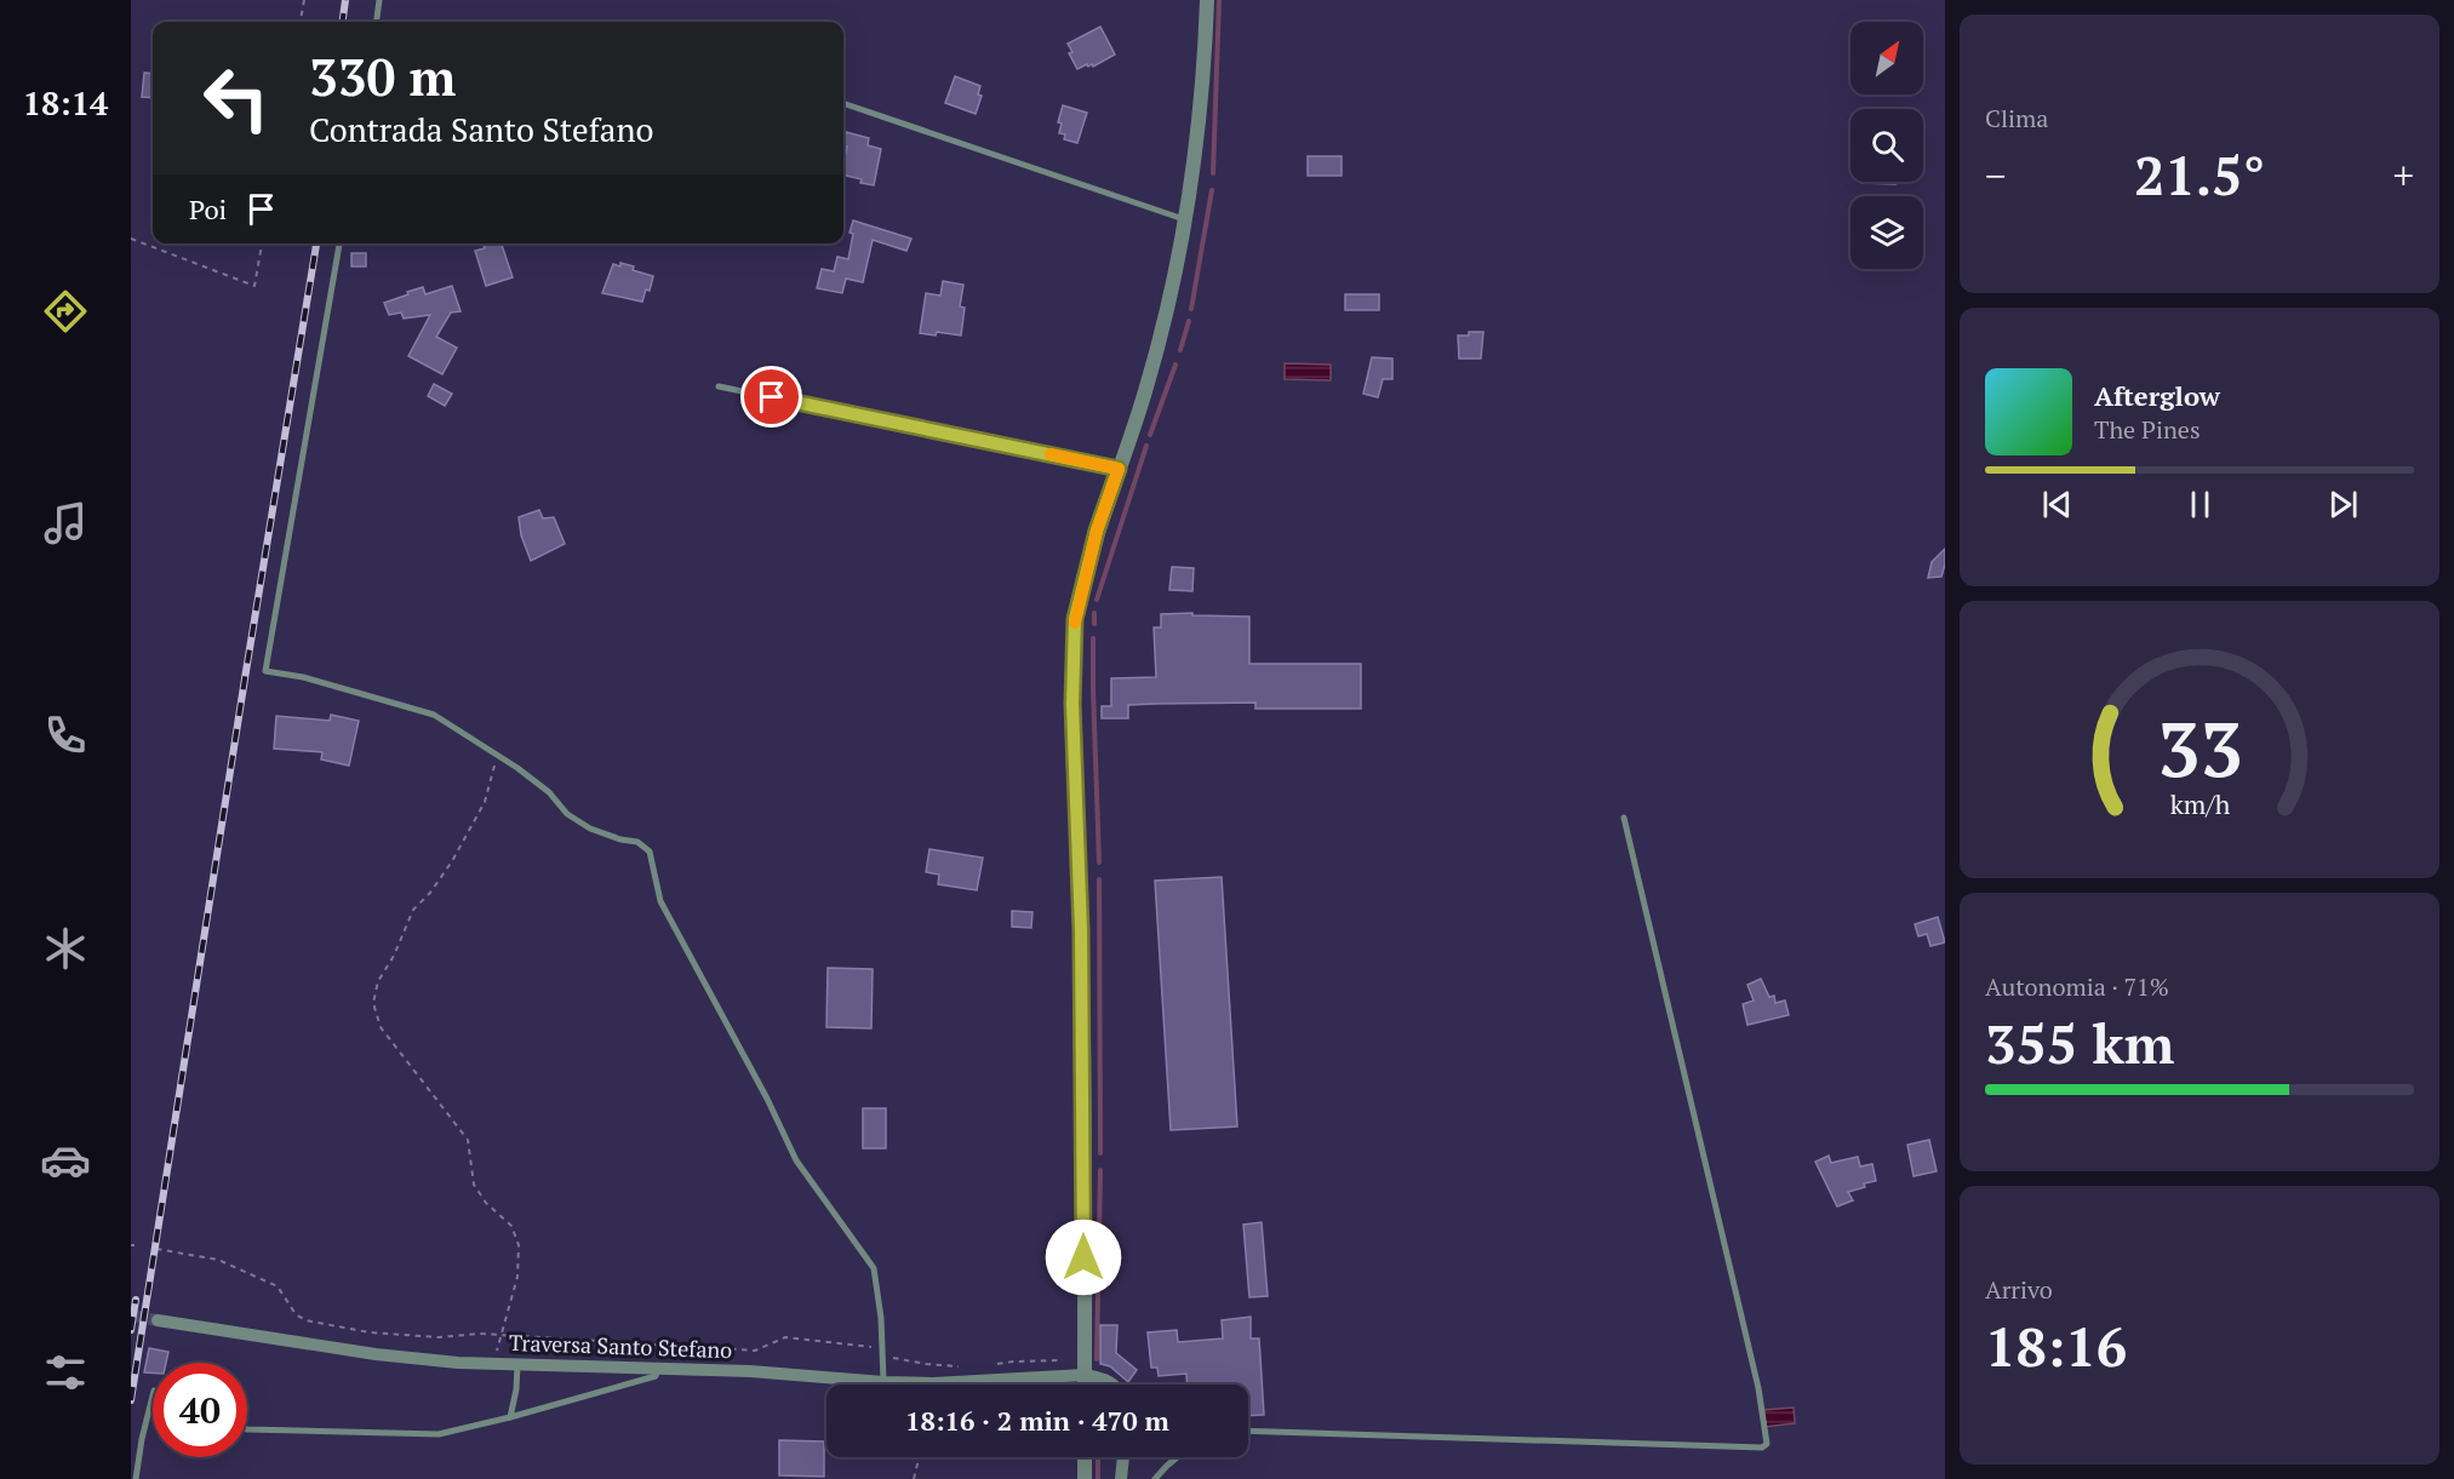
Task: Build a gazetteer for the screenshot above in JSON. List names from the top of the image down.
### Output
{
  "streets": {
    "street": ["Traversa Santo Stefano"]
  },
  "north": "top right",
  "page": {
    "tabs": "18:14",
    "tile": [
      "Clima",
      ["Autonomia · 71%", "355 km"],
      ["Arrivo", "18:16"]
    ],
    "turn": ["330 m", "Contrada Santo Stefano"],
    "heat": ["−", "21.5°", "+"],
    "then": "Poi",
    "song": ["Afterglow", "The Pines"],
    "limit": "40",
    "trip": "18:16 · 2 min · 470 m",
    "gauge": ["33", "km/h"]
  }
}
